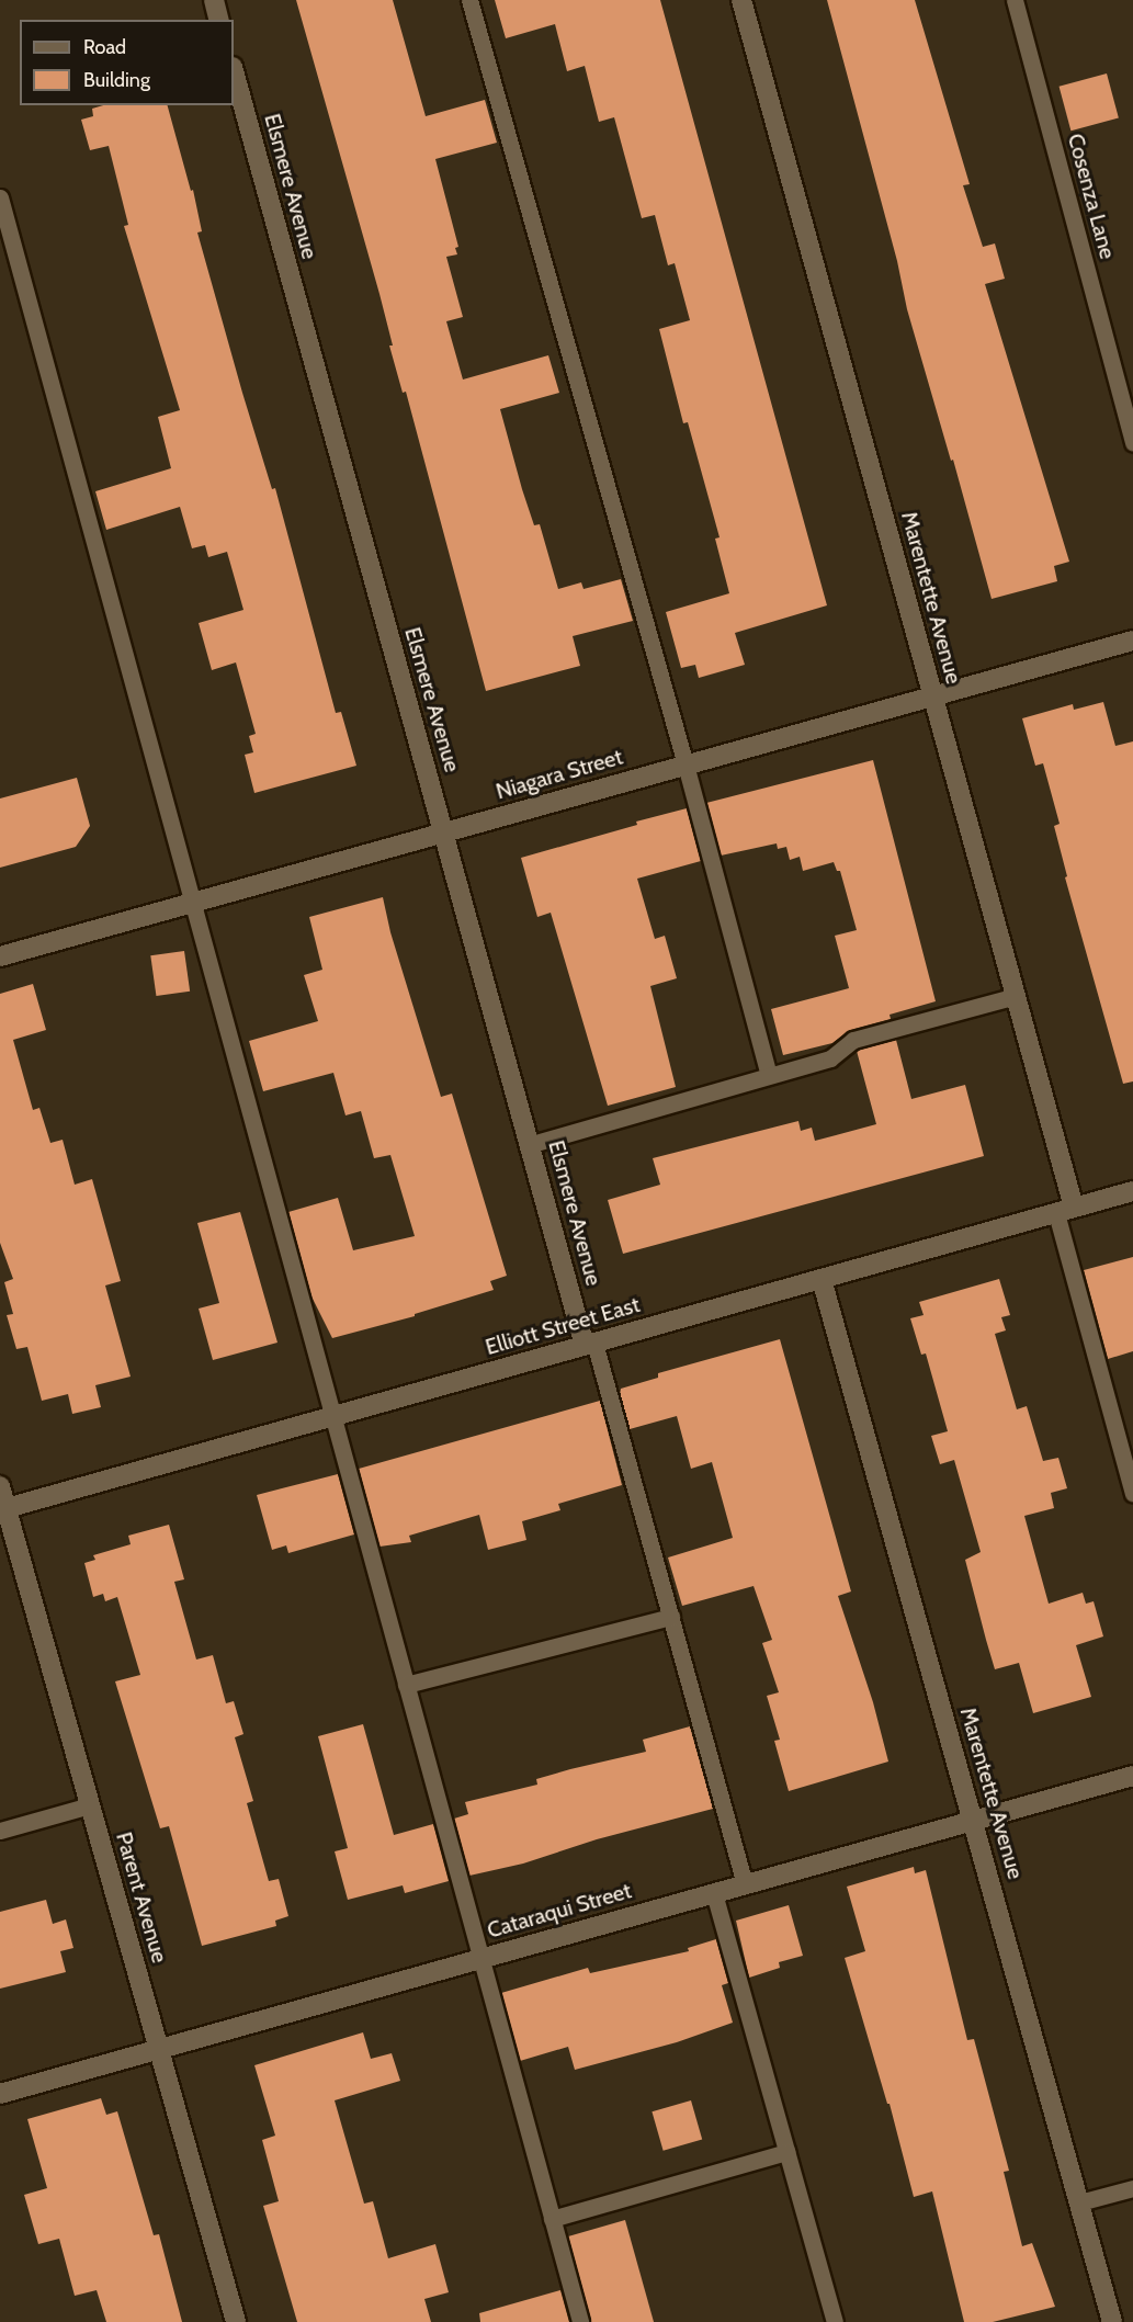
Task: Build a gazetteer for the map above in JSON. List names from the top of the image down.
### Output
{
  "streets": {
    "street": [
      "Elsmere Avenue",
      "Marentette Avenue",
      "Niagara Street",
      "Elliott Street East",
      "Parent Avenue",
      "Cataraqui Street"
    ],
    "lane": ["Cosenza Lane"]
  },
  "crossings": [
    ["Elsmere Avenue", "Niagara Street"],
    ["Elsmere Avenue", "Elliott Street East"],
    ["Marentette Avenue", "Niagara Street"],
    ["Marentette Avenue", "Elliott Street East"],
    ["Marentette Avenue", "Cataraqui Street"],
    ["Elliott Street East", "Parent Avenue"],
    ["Parent Avenue", "Cataraqui Street"]
  ],
  "legend": ["Road", "Building"]
}
